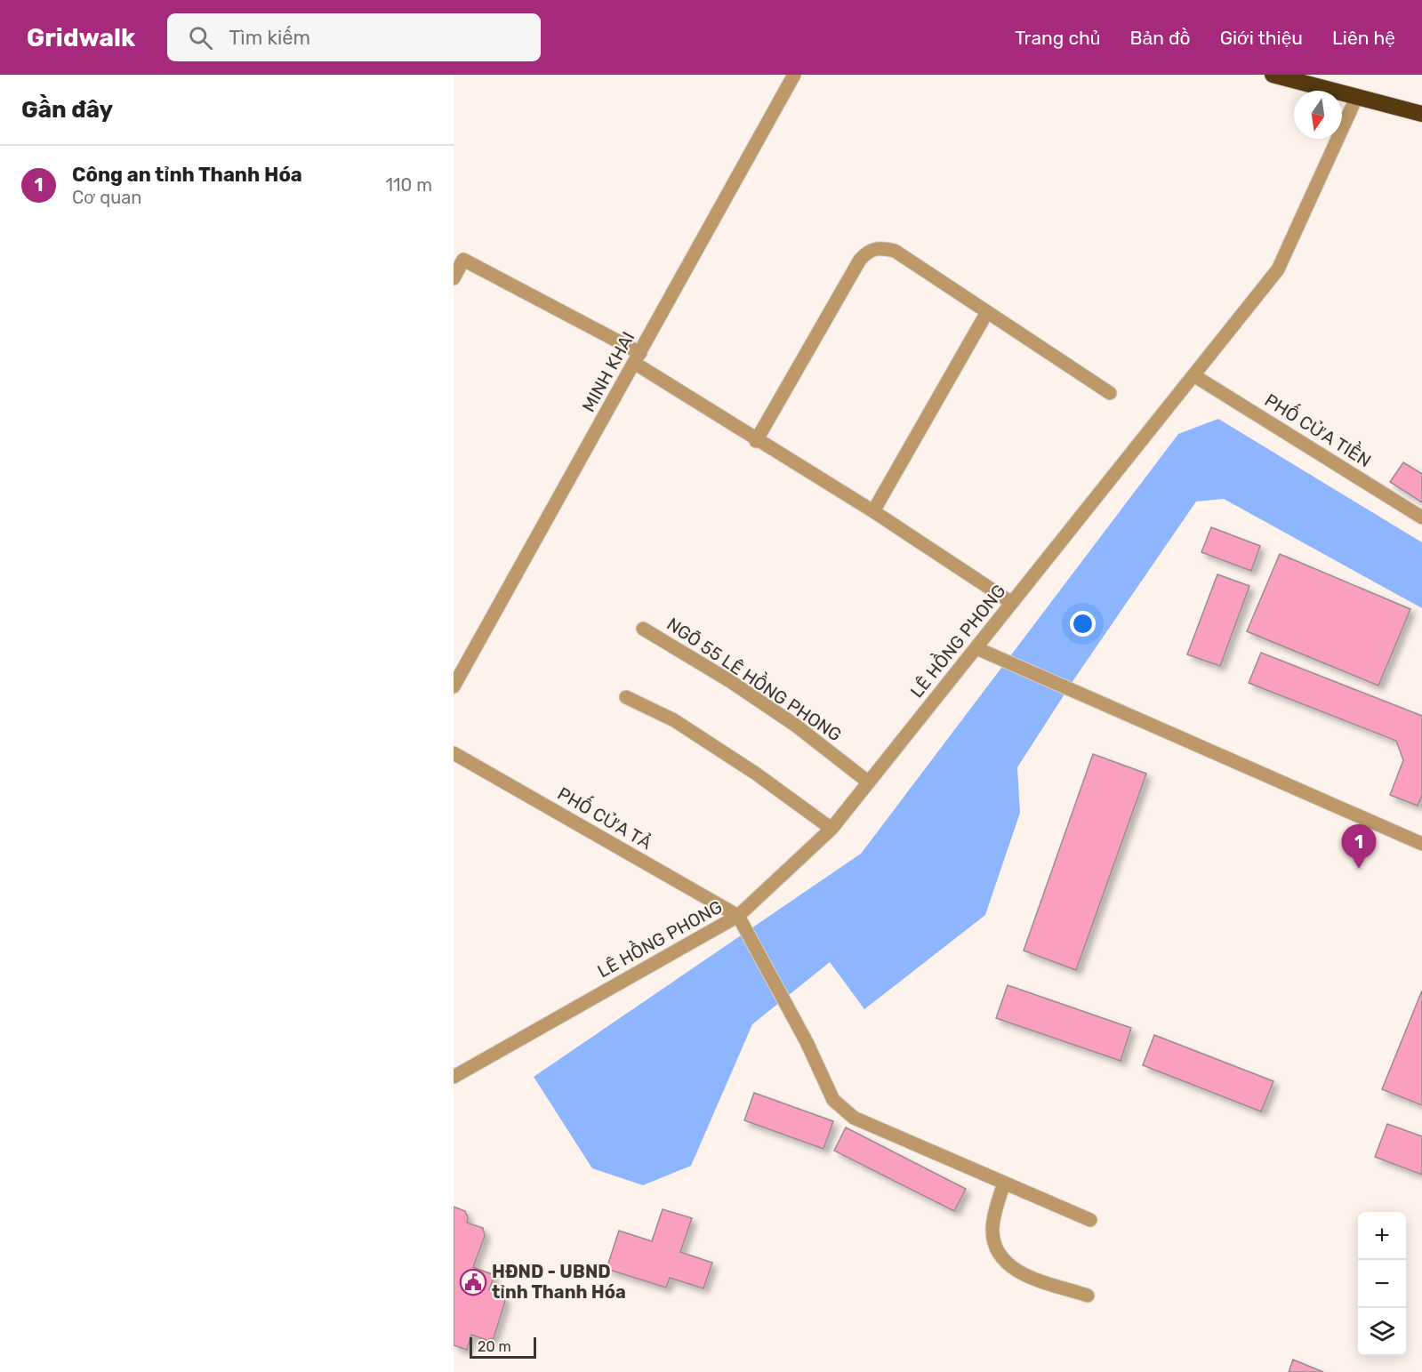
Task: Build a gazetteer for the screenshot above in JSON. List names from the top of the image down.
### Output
{
  "streets": {
    "street": [
      "MINH KHAI",
      "PHỐ CỬA TIỀN",
      "LÊ HỒNG PHONG",
      "NGÕ 55 LÊ HỒNG PHONG",
      "PHỐ CỬA TẢ"
    ]
  },
  "crossings": [
    ["PHỐ CỬA TIỀN", "LÊ HỒNG PHONG"],
    ["LÊ HỒNG PHONG", "NGÕ 55 LÊ HỒNG PHONG"],
    ["LÊ HỒNG PHONG", "PHỐ CỬA TẢ"]
  ],
  "places": {
    "public building": ["HĐND - UBND tỉnh Thanh Hóa"]
  },
  "scale_bar": "20 m",
  "north": "bottom",
  "page": {
    "header": "Gridwalk",
    "search": "Tìm kiếm",
    "nav": [
      "Trang chủ",
      "Bản đồ",
      "Giới thiệu",
      "Liên hệ"
    ],
    "heading": "Gần đây",
    "list": [
      {
        "mark": "1",
        "name": "Công an tỉnh Thanh Hóa",
        "note": "Cơ quan",
        "value": "110 m"
      }
    ],
    "pins": "1",
    "map_buttons": ["+", "−"],
    "scale": "20 m"
  }
}
